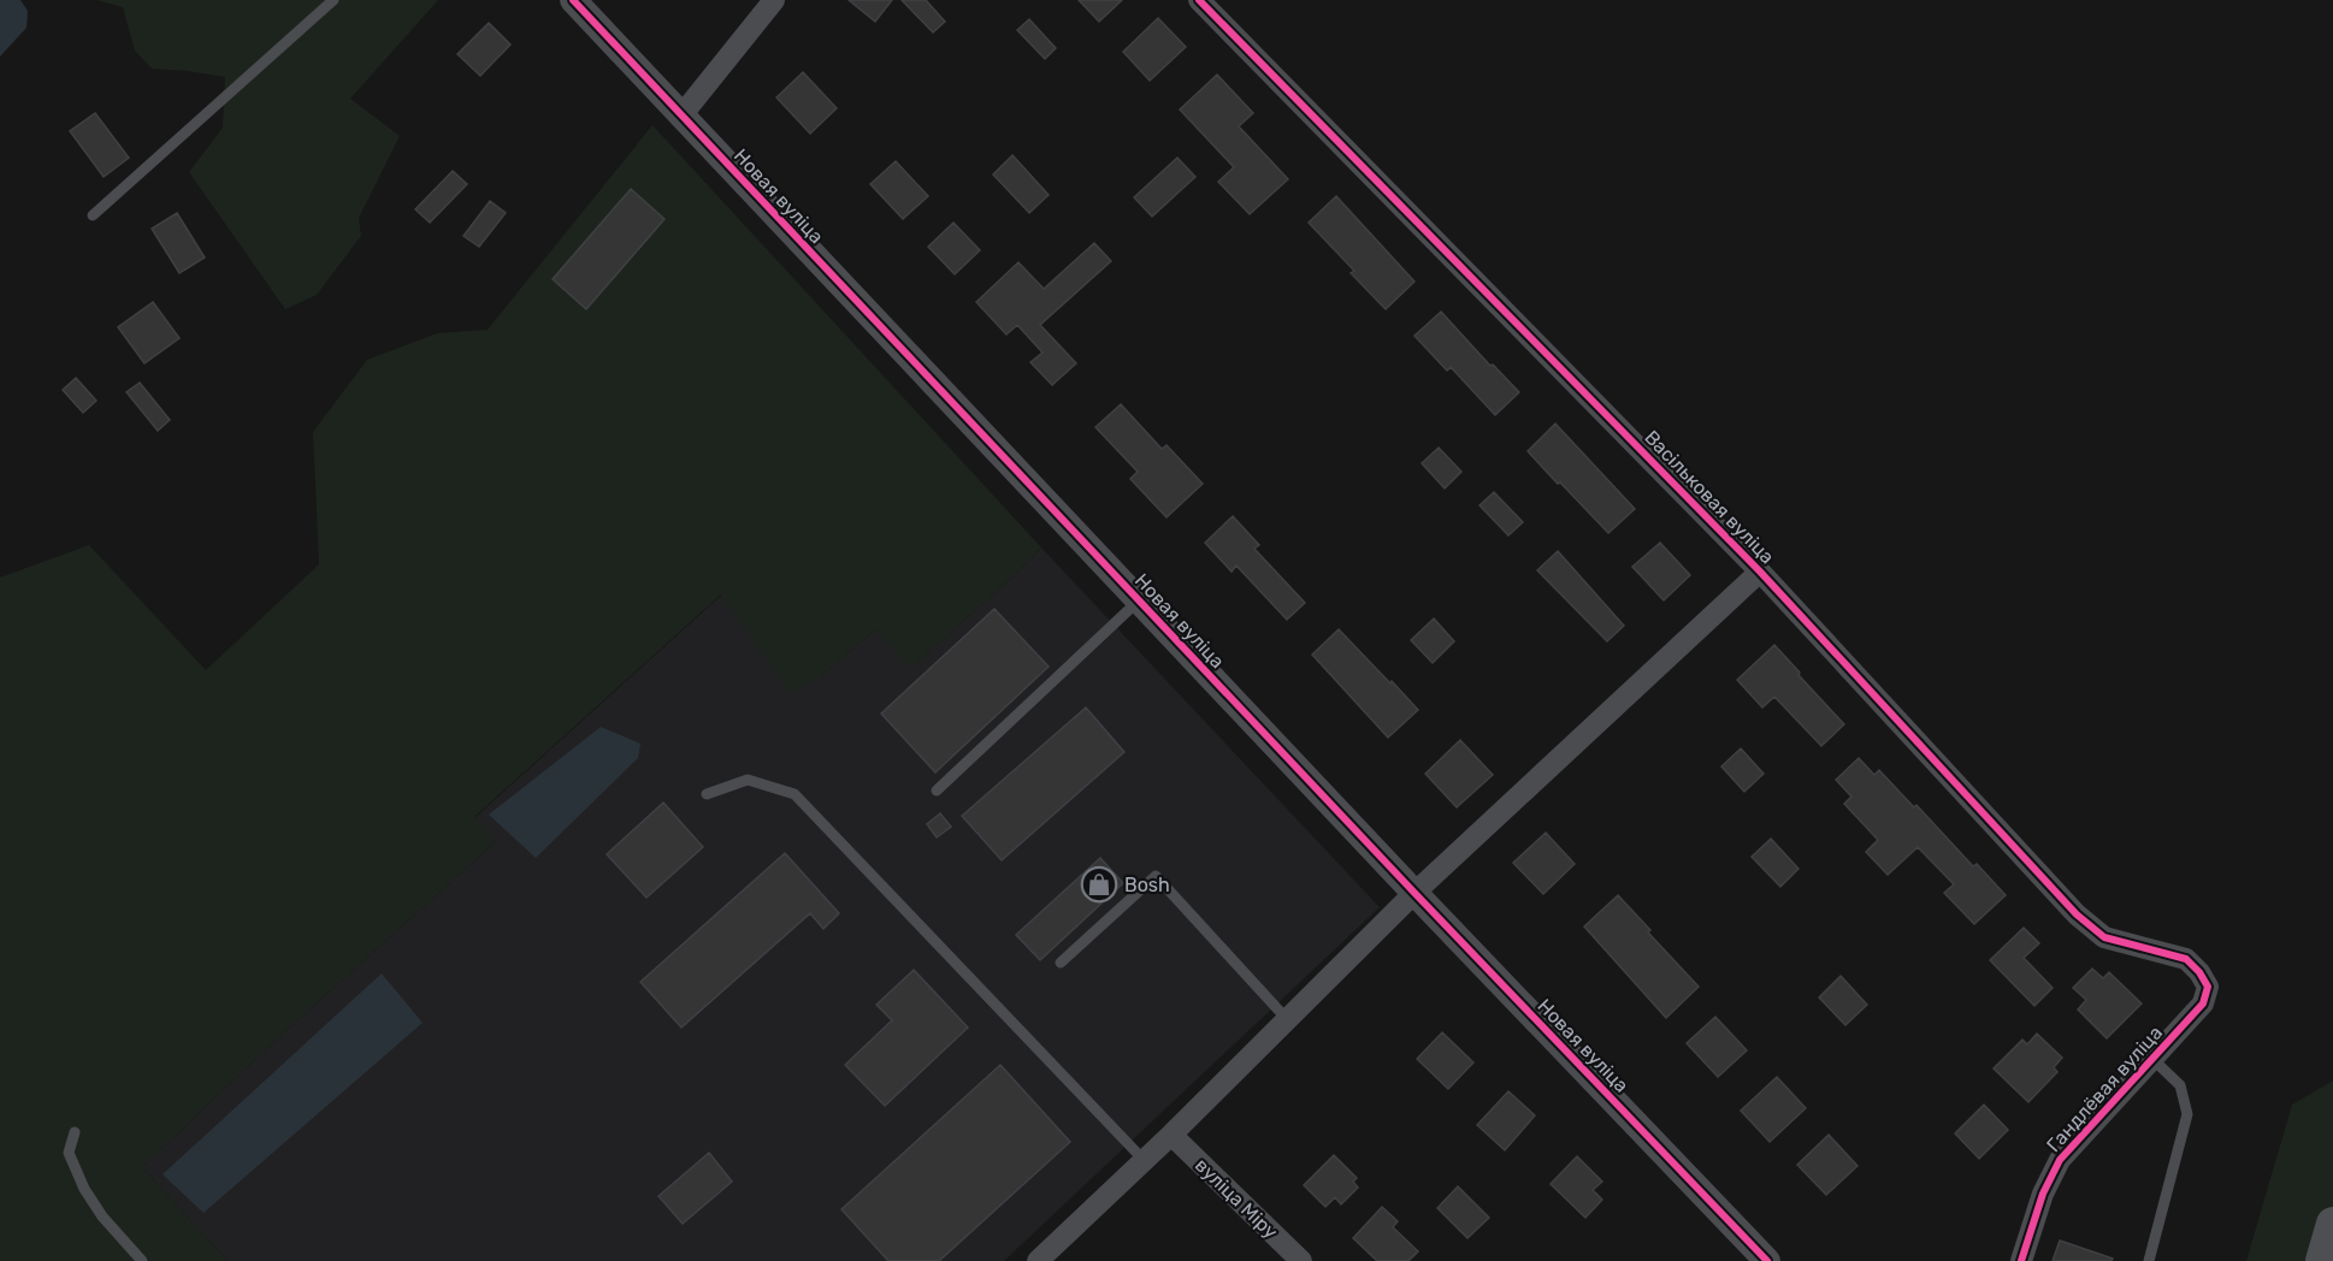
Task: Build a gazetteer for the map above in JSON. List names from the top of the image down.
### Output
{
  "streets": {
    "street": [
      "Новая вуліца",
      "Васільковая вуліца",
      "Гандлёвая вуліца",
      "вуліца Міру"
    ]
  },
  "crossings": [
    ["Васільковая вуліца", "Гандлёвая вуліца"]
  ],
  "places": {
    "shop": ["Bosh"]
  }
}
